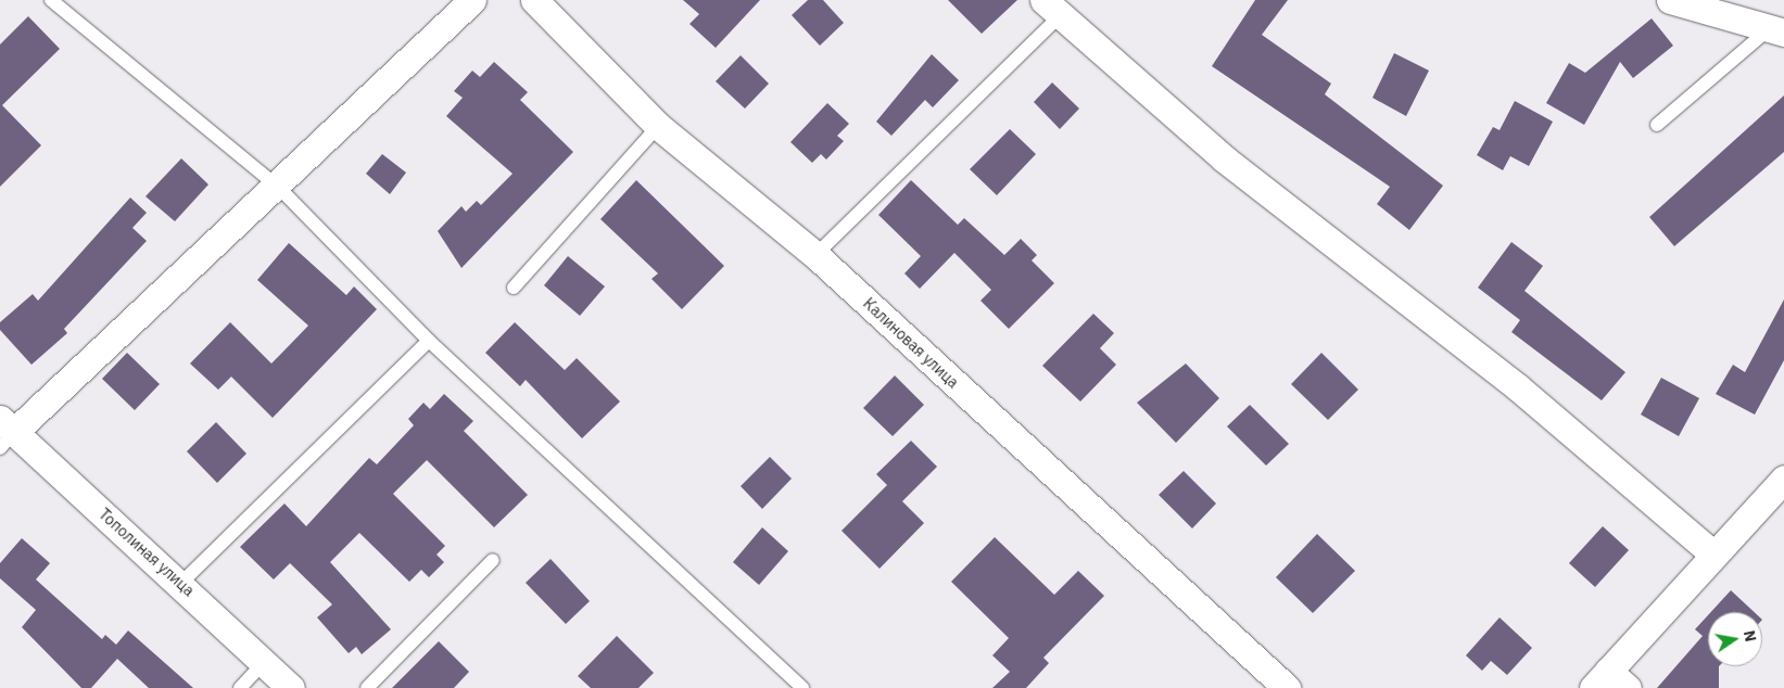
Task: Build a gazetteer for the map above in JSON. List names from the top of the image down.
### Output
{
  "streets": {
    "street": ["Калиновая улица", "Тополиная улица"]
  },
  "north": "right"
}
